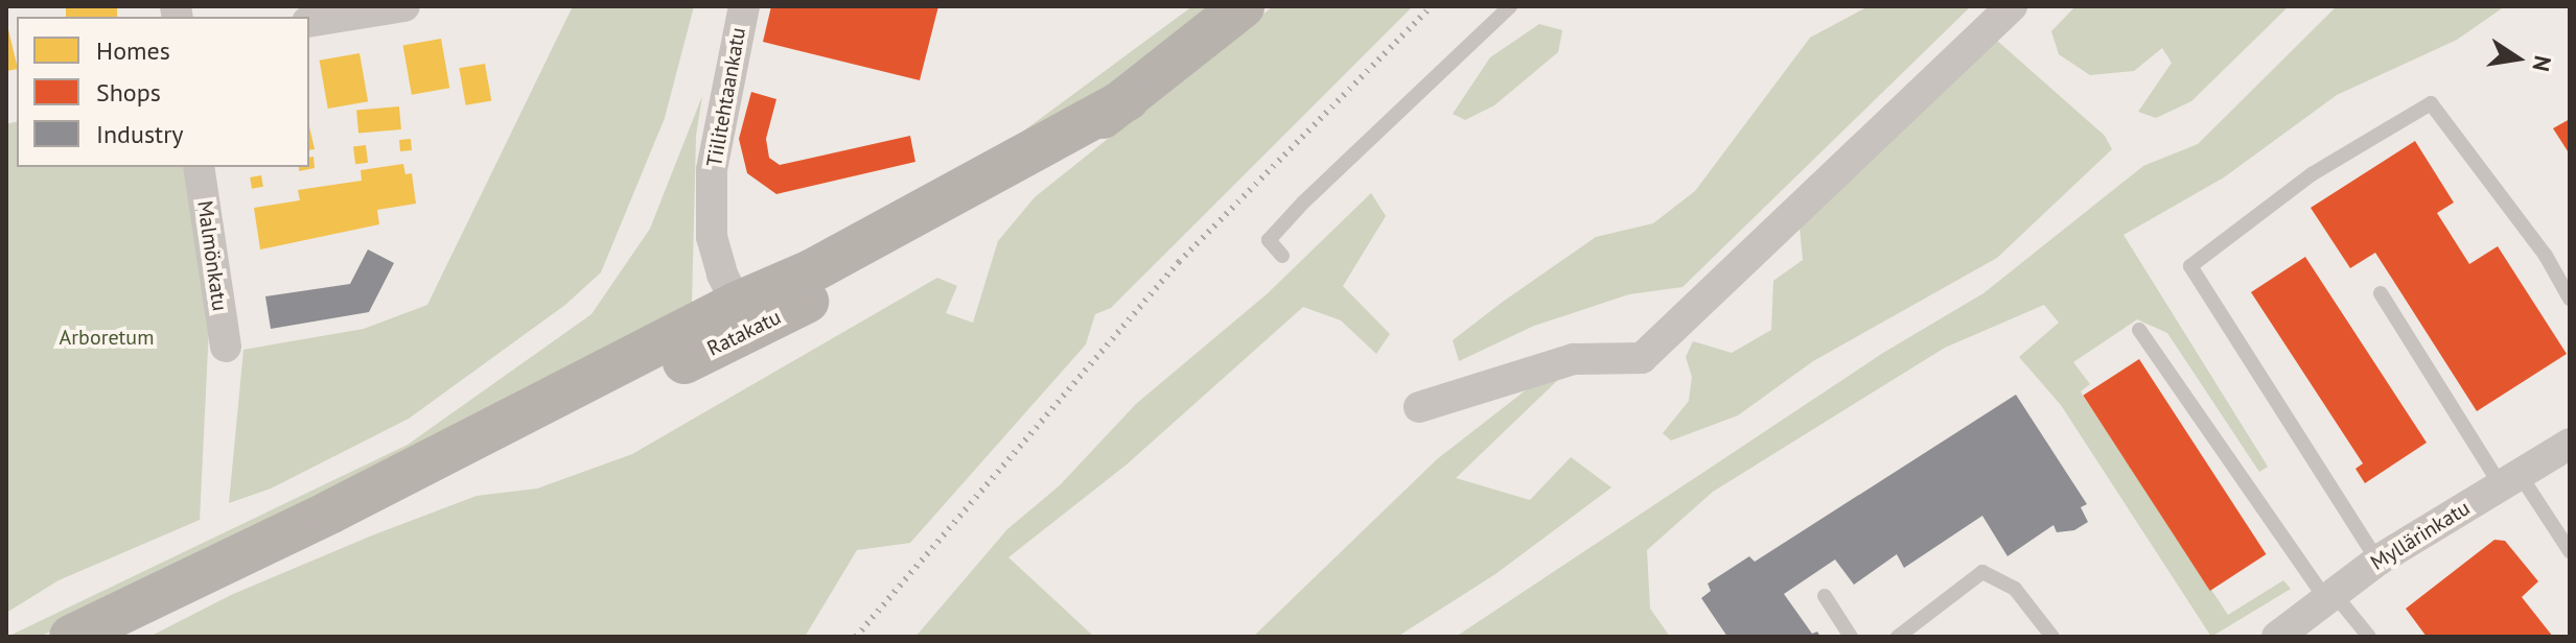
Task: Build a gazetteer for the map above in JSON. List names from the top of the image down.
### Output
{
  "streets": {
    "main road": ["Ratakatu"],
    "street": ["Tiilitehtaankatu", "Malmönkatu", "Myllärinkatu"]
  },
  "crossings": [
    ["Tiilitehtaankatu", "Ratakatu"]
  ],
  "parks": ["Arboretum"],
  "legend": ["Homes", "Shops", "Industry"],
  "north": "right"
}
